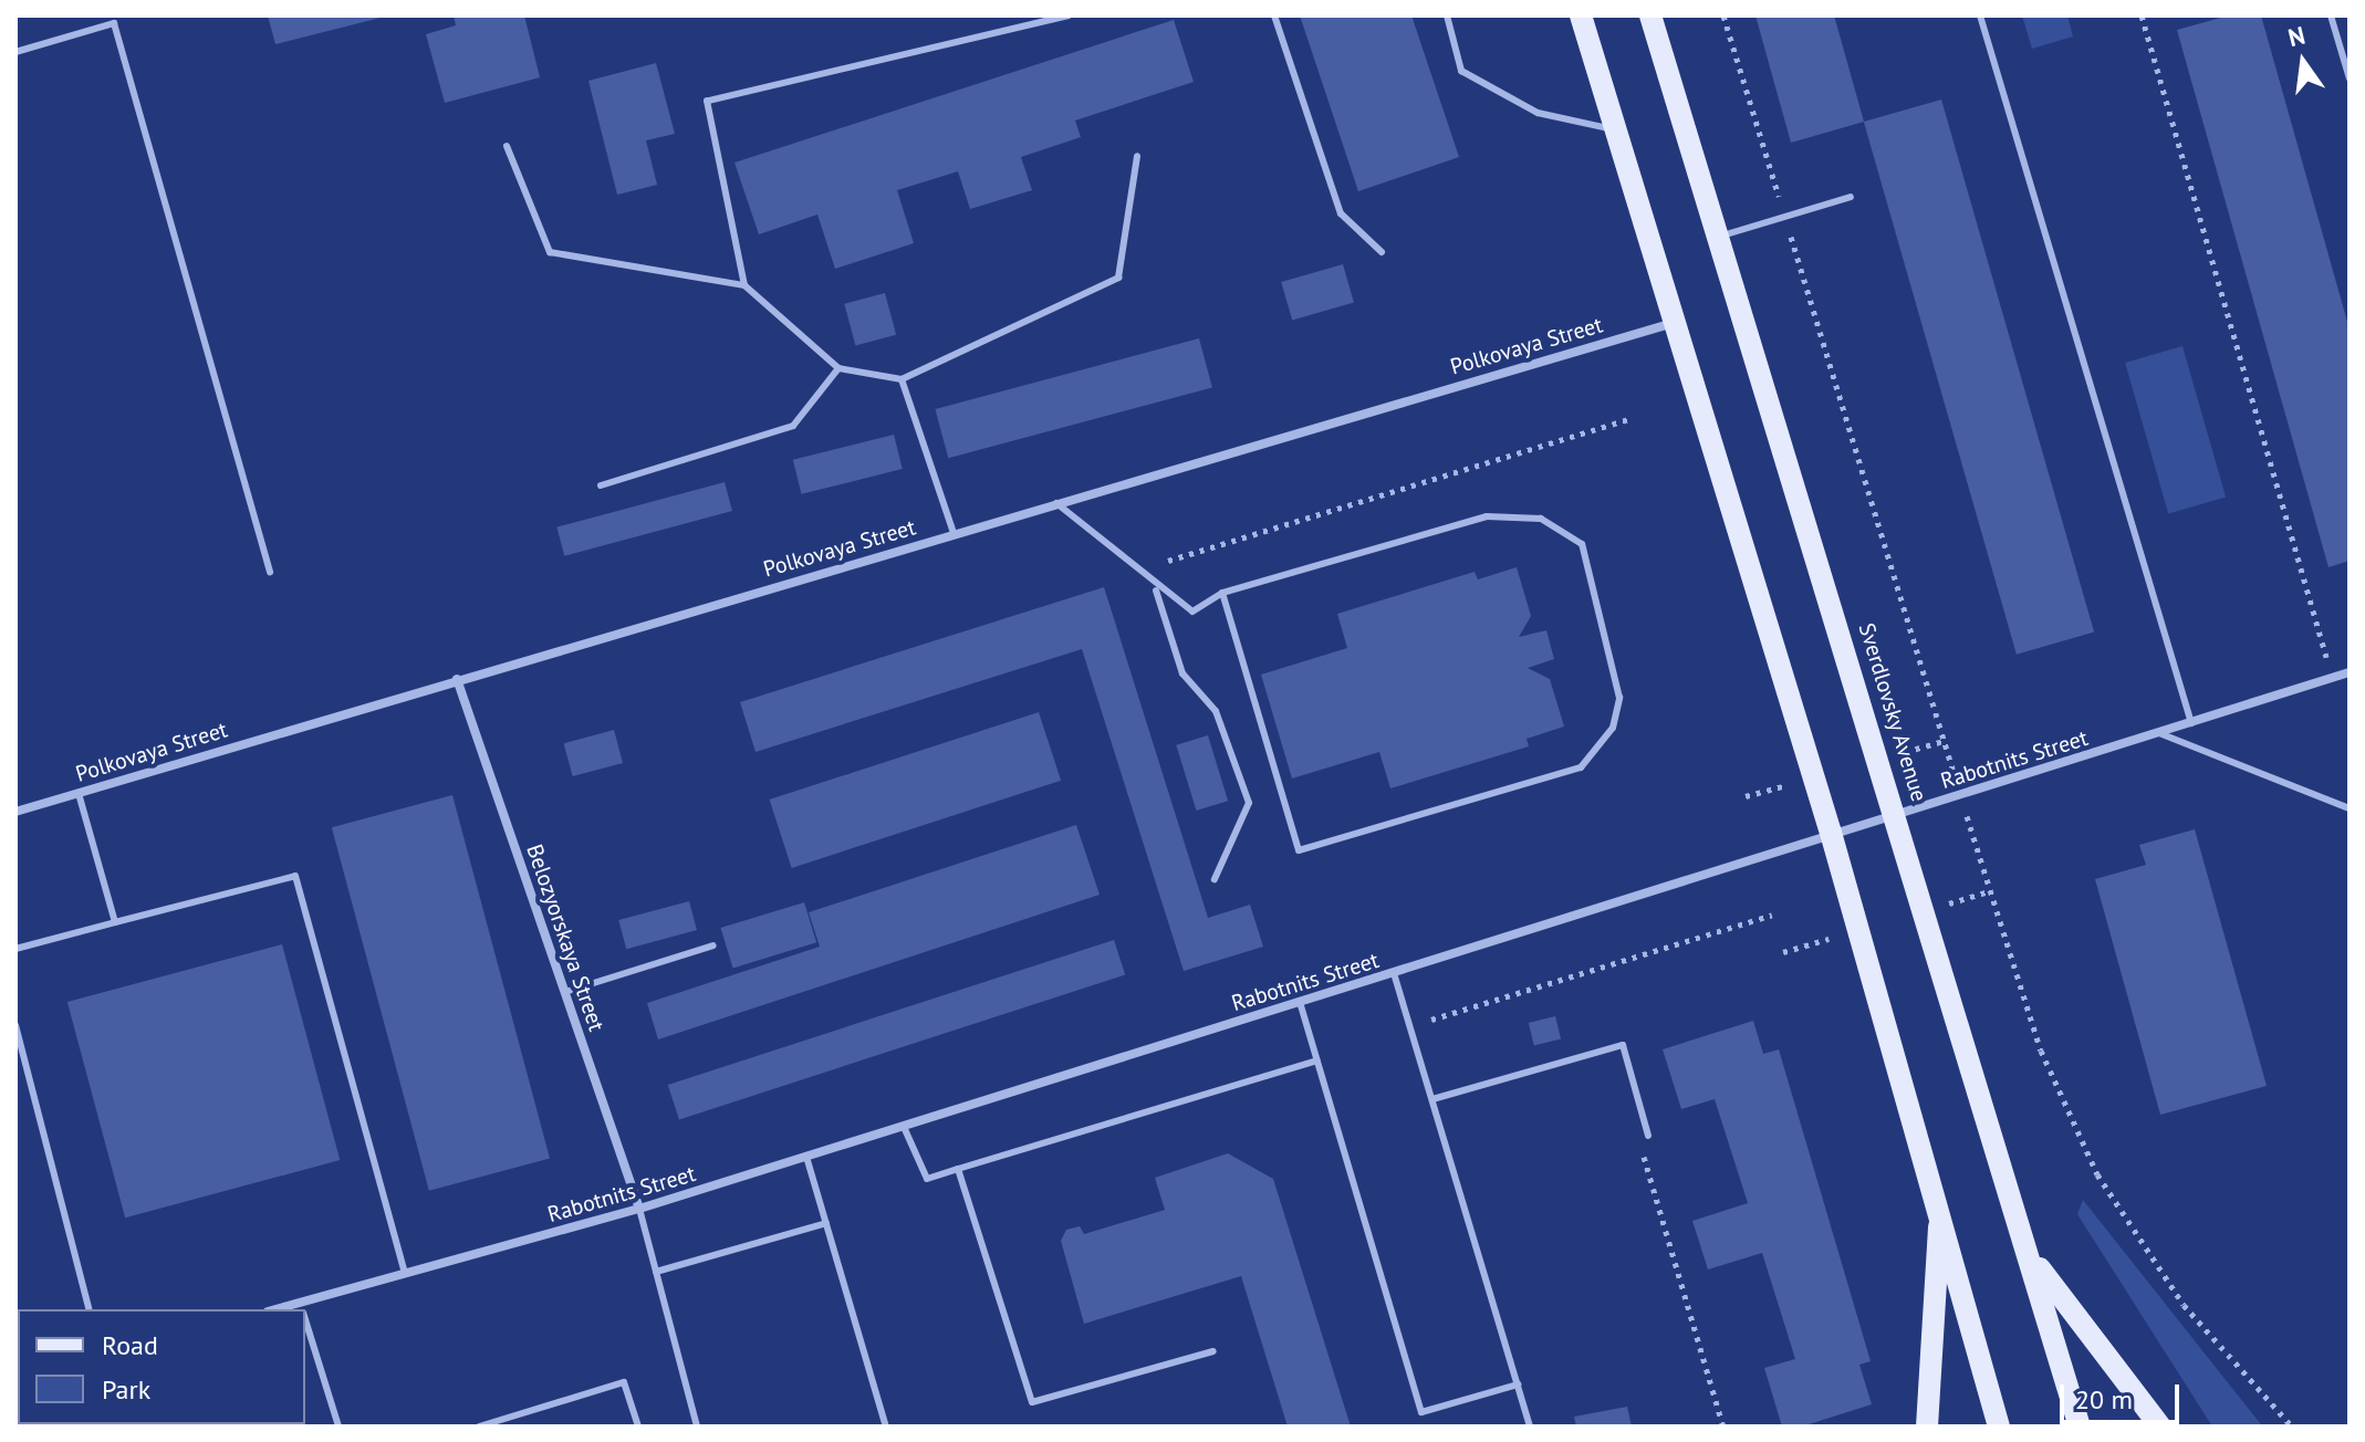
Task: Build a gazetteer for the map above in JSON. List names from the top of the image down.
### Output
{
  "streets": {
    "main road": ["Sverdlovsky Avenue"],
    "street": ["Polkovaya Street", "Rabotnits Street", "Belozyorskaya Street"]
  },
  "crossings": [
    ["Polkovaya Street", "Belozyorskaya Street"],
    ["Sverdlovsky Avenue", "Rabotnits Street"],
    ["Rabotnits Street", "Belozyorskaya Street"]
  ],
  "legend": ["Road", "Park"],
  "scale_bar": "20 m",
  "north": "top"
}
